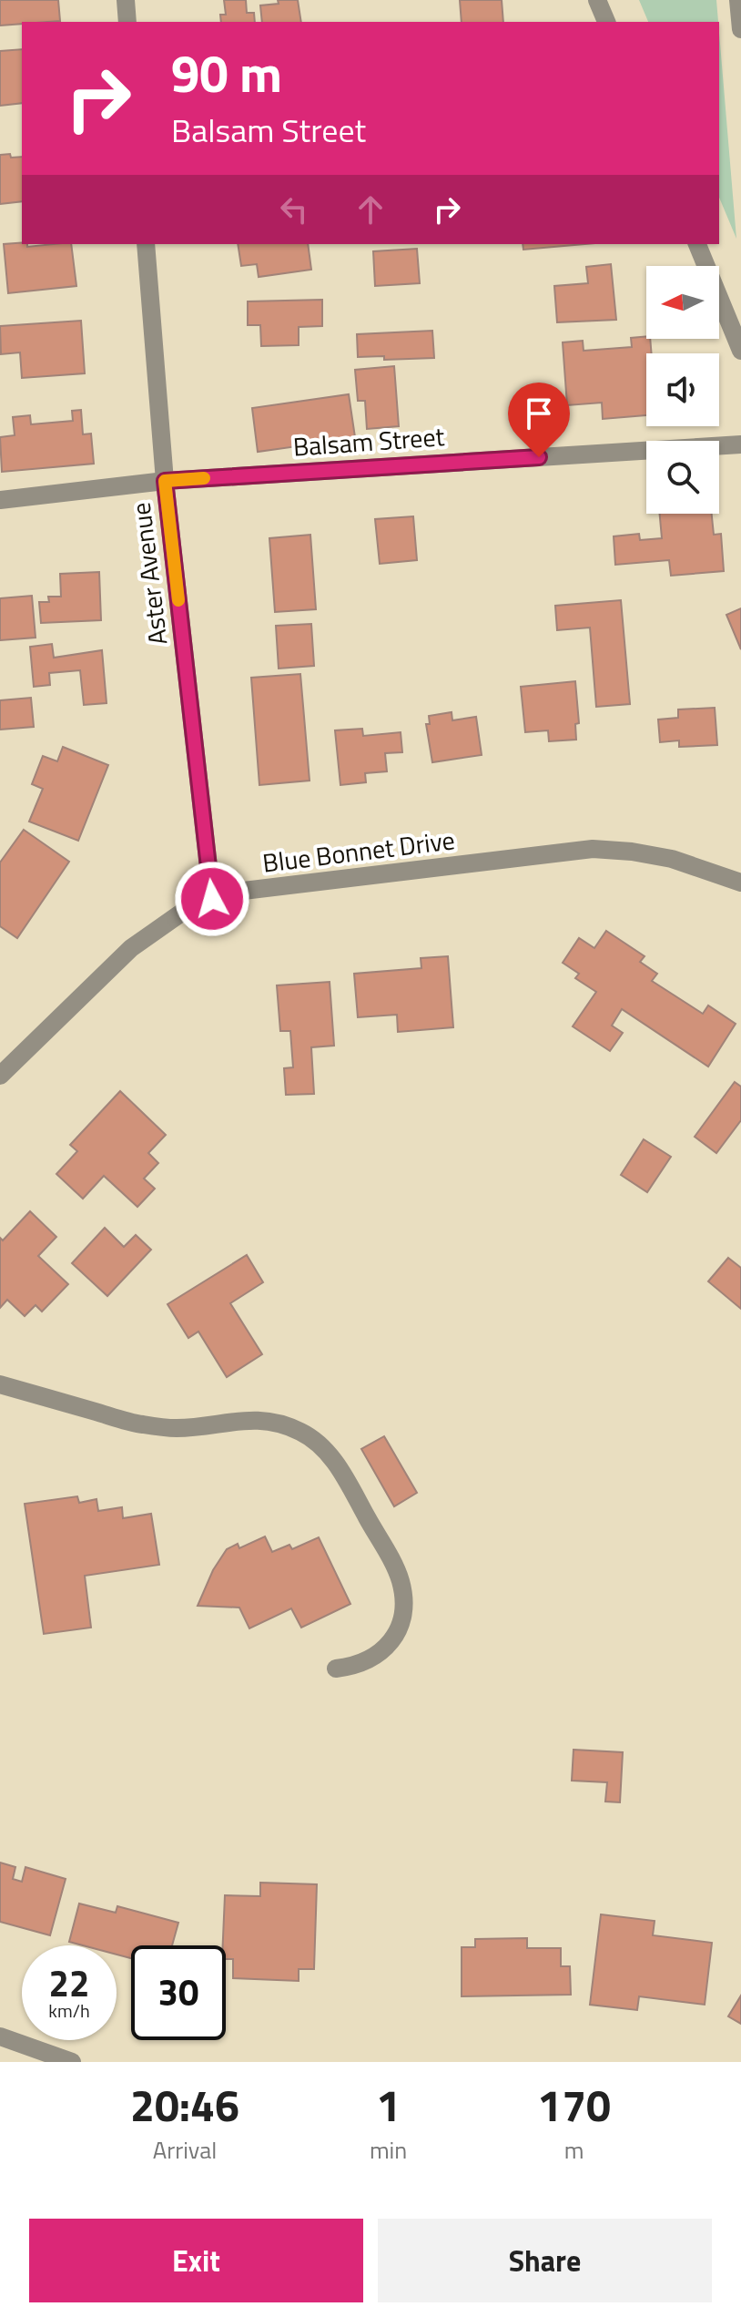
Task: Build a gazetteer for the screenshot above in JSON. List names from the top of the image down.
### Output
{
  "streets": {
    "street": ["Balsam Street", "Aster Avenue", "Blue Bonnet Drive"]
  },
  "crossings": [
    ["Balsam Street", "Aster Avenue"],
    ["Aster Avenue", "Blue Bonnet Drive"]
  ],
  "north": "left",
  "page": {
    "turn": ["90 m", "Balsam Street"],
    "speed": "22 km/h",
    "limit": "30",
    "eta": [
      "20:46",
      "Arrival",
      "1",
      "min",
      "170",
      "m"
    ],
    "buttons": ["Exit", "Share"]
  }
}
